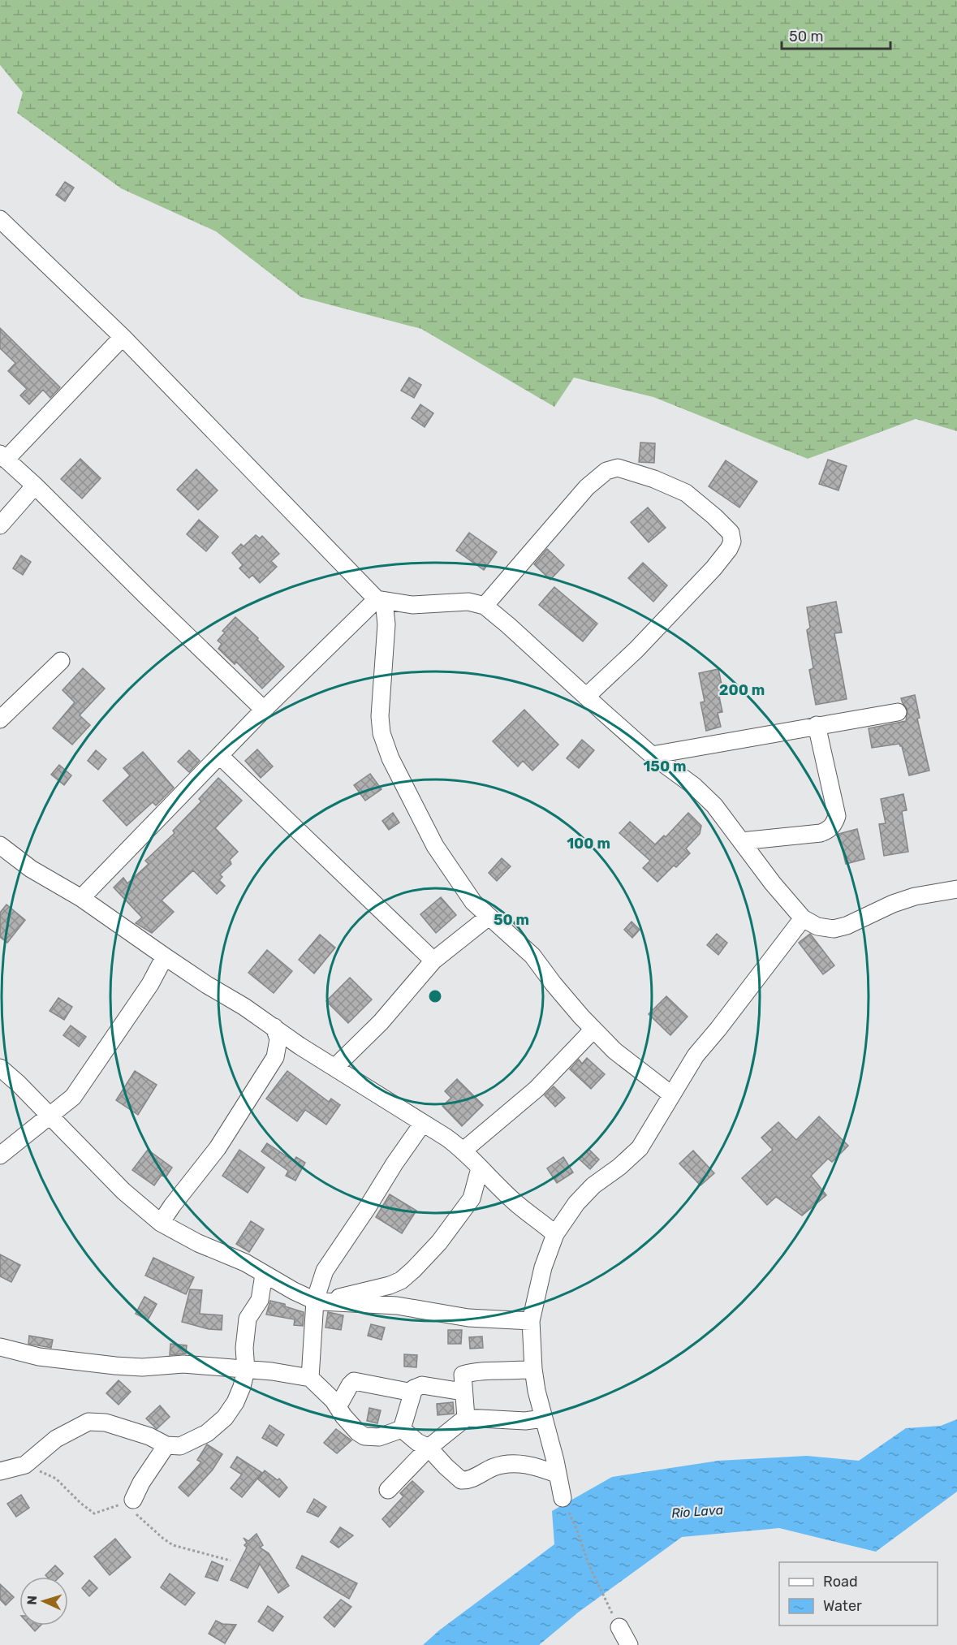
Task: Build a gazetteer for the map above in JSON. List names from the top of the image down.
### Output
{
  "water": ["Rio Lava"],
  "legend": ["Road", "Water"],
  "scale_bar": "50 m",
  "north": "left",
  "rings": [
    "200 m",
    "150 m",
    "100 m",
    "50 m"
  ]
}
